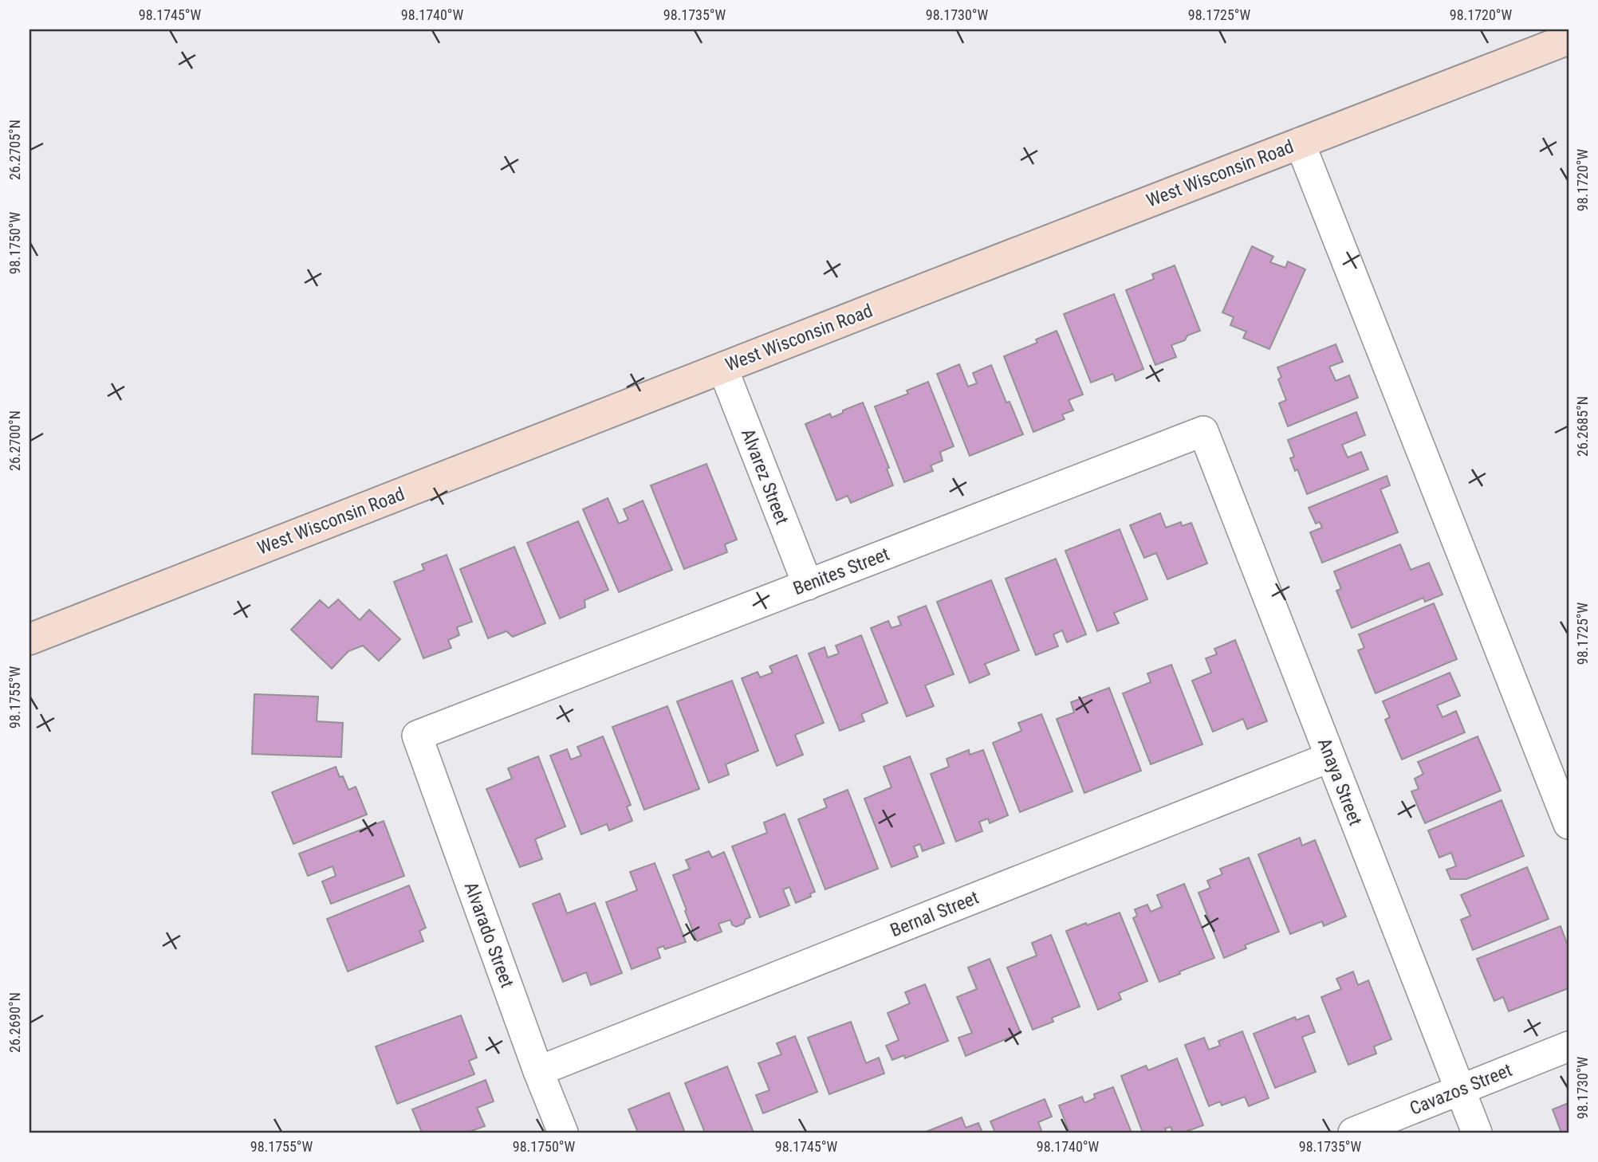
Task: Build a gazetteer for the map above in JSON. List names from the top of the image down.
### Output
{
  "streets": {
    "street": [
      "West Wisconsin Road",
      "Alvarez Street",
      "Benites Street",
      "Anaya Street",
      "Bernal Street",
      "Alvarado Street",
      "Cavazos Street"
    ]
  },
  "crossings": [
    ["West Wisconsin Road", "Alvarez Street"],
    ["Alvarez Street", "Benites Street"],
    ["Benites Street", "Anaya Street"],
    ["Benites Street", "Alvarado Street"],
    ["Anaya Street", "Bernal Street"],
    ["Anaya Street", "Cavazos Street"],
    ["Bernal Street", "Alvarado Street"]
  ],
  "coordinates": [
    "98.1745°W",
    "98.1740°W",
    "98.1735°W",
    "98.1730°W",
    "98.1725°W",
    "98.1720°W",
    "26.2705°N",
    "98.1750°W",
    "26.2685°N",
    "26.2700°N",
    "98.1755°W",
    "26.2690°N"
  ]
}
